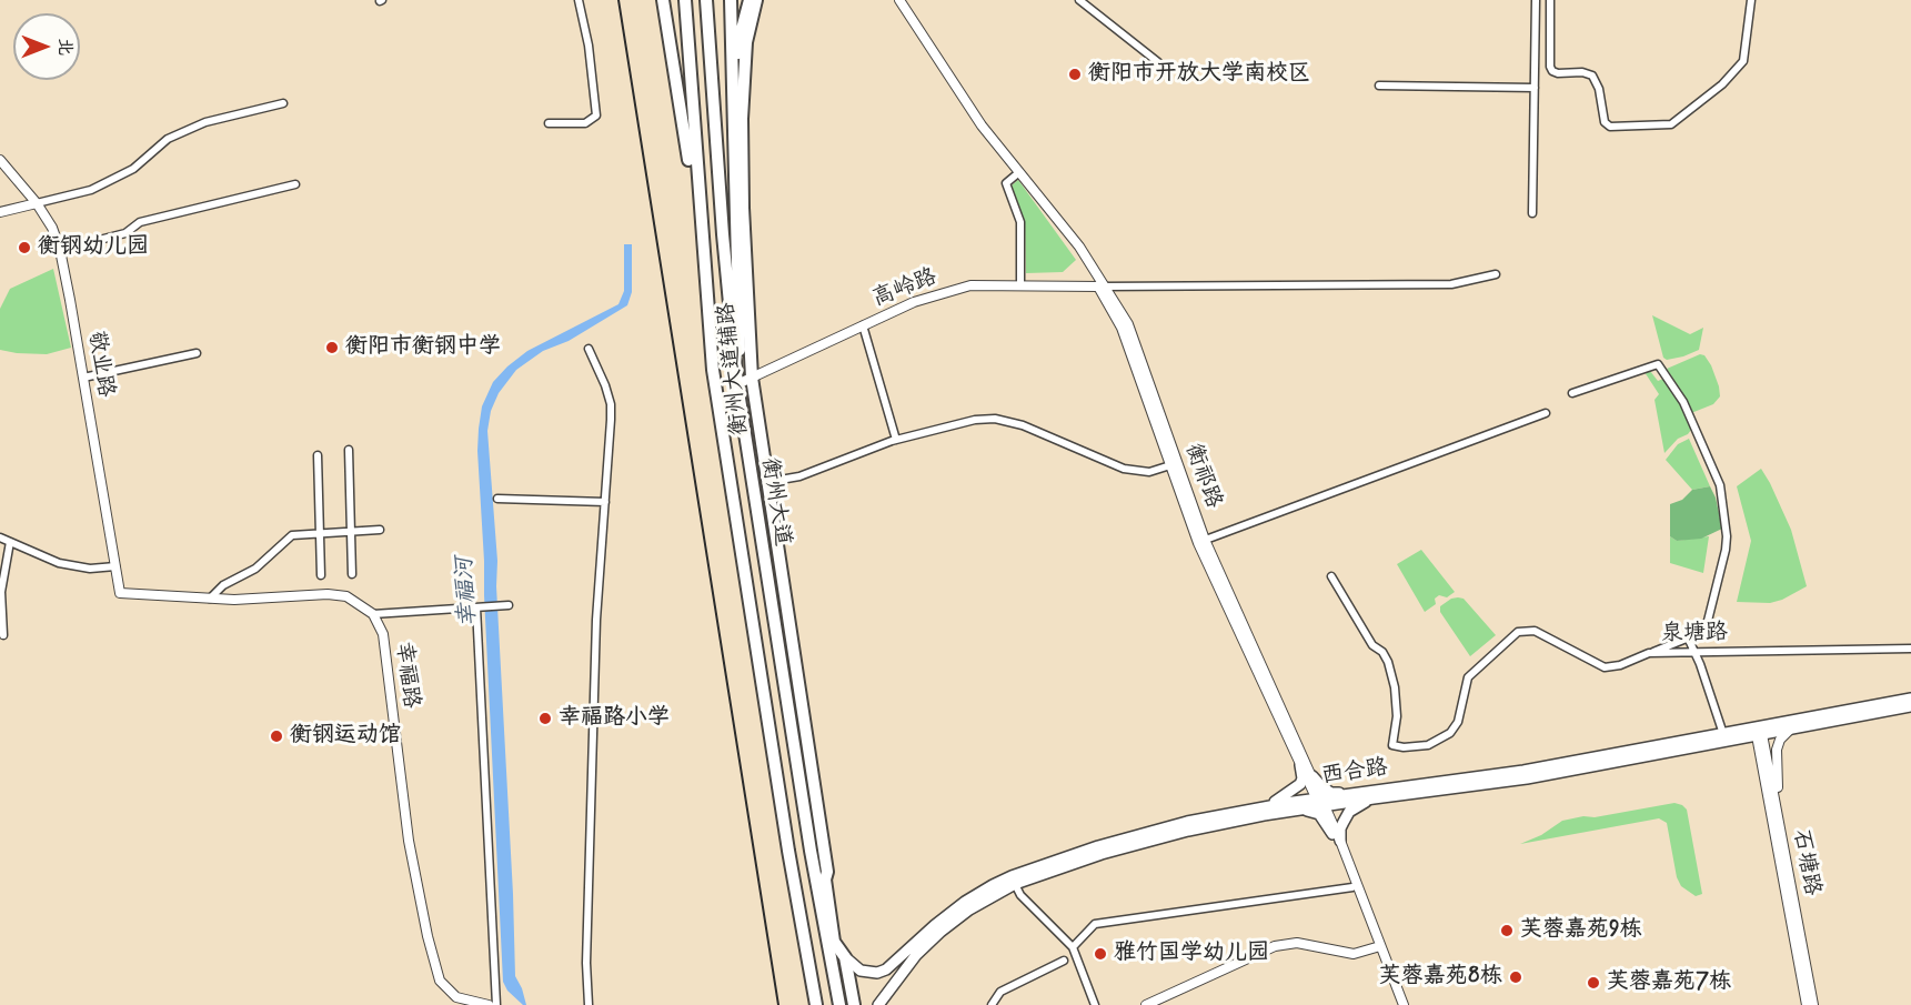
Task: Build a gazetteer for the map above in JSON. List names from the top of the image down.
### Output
{
  "streets": {
    "main road": ["衡州大道辅路", "衡州大道", "西合路"],
    "street": [
      "高岭路",
      "敬业路",
      "衡祁路",
      "泉塘路",
      "幸福路",
      "石塘路"
    ]
  },
  "crossings": [
    ["高岭路", "衡州大道辅路"],
    ["高岭路", "衡祁路"],
    ["高岭路", "衡州大道"],
    ["衡州大道辅路", "衡州大道"],
    ["衡州大道辅路", "西合路"],
    ["衡祁路", "西合路"],
    ["西合路", "石塘路"]
  ],
  "water": ["幸福河"],
  "places": [
    "衡阳市开放大学南校区",
    "衡钢幼儿园",
    "衡阳市衡钢中学",
    "幸福路小学",
    "衡钢运动馆",
    "芙蓉嘉苑9栋",
    "雅竹国学幼儿园",
    "芙蓉嘉苑8栋",
    "芙蓉嘉苑7栋"
  ],
  "north": "right"
}
